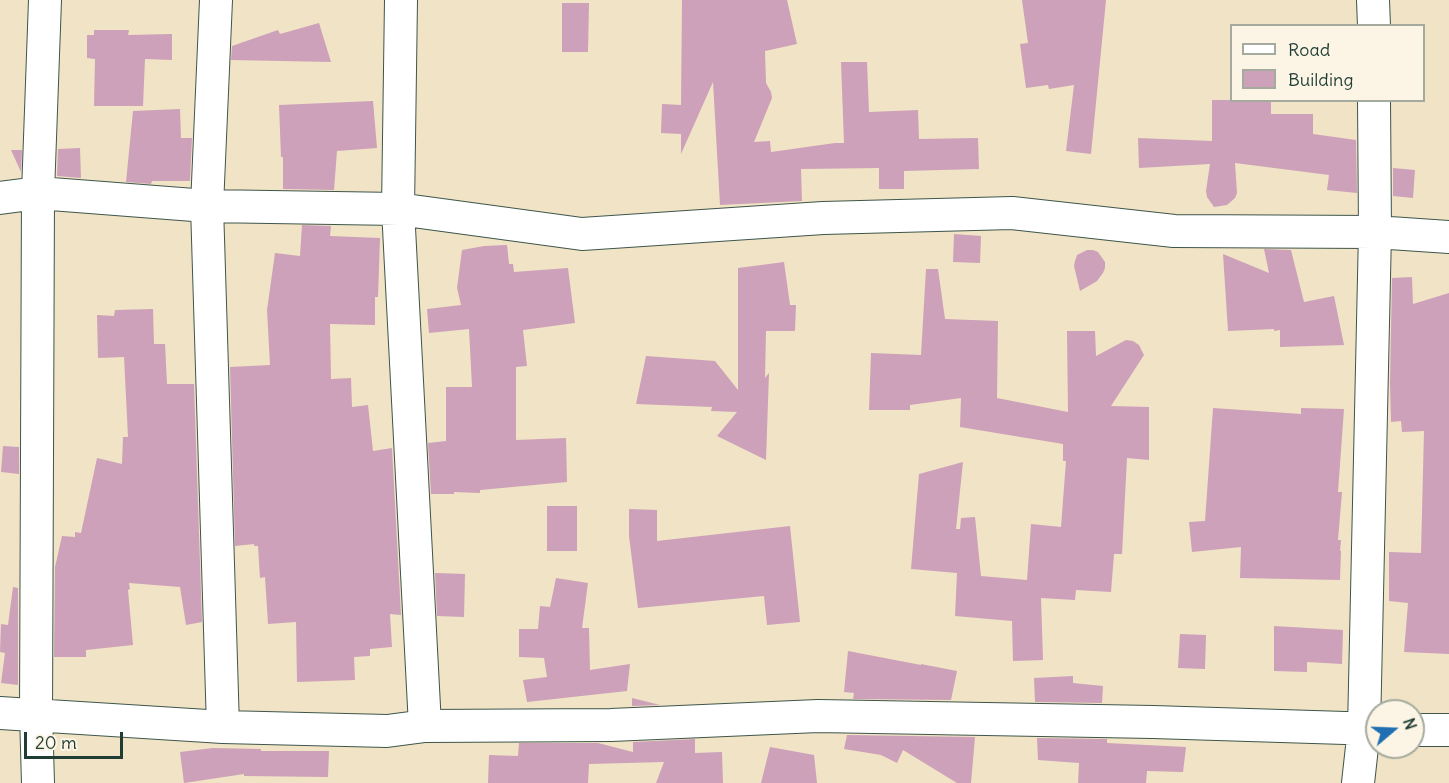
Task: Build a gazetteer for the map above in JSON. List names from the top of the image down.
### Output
{
  "legend": ["Road", "Building"],
  "scale_bar": "20 m",
  "north": "right"
}
